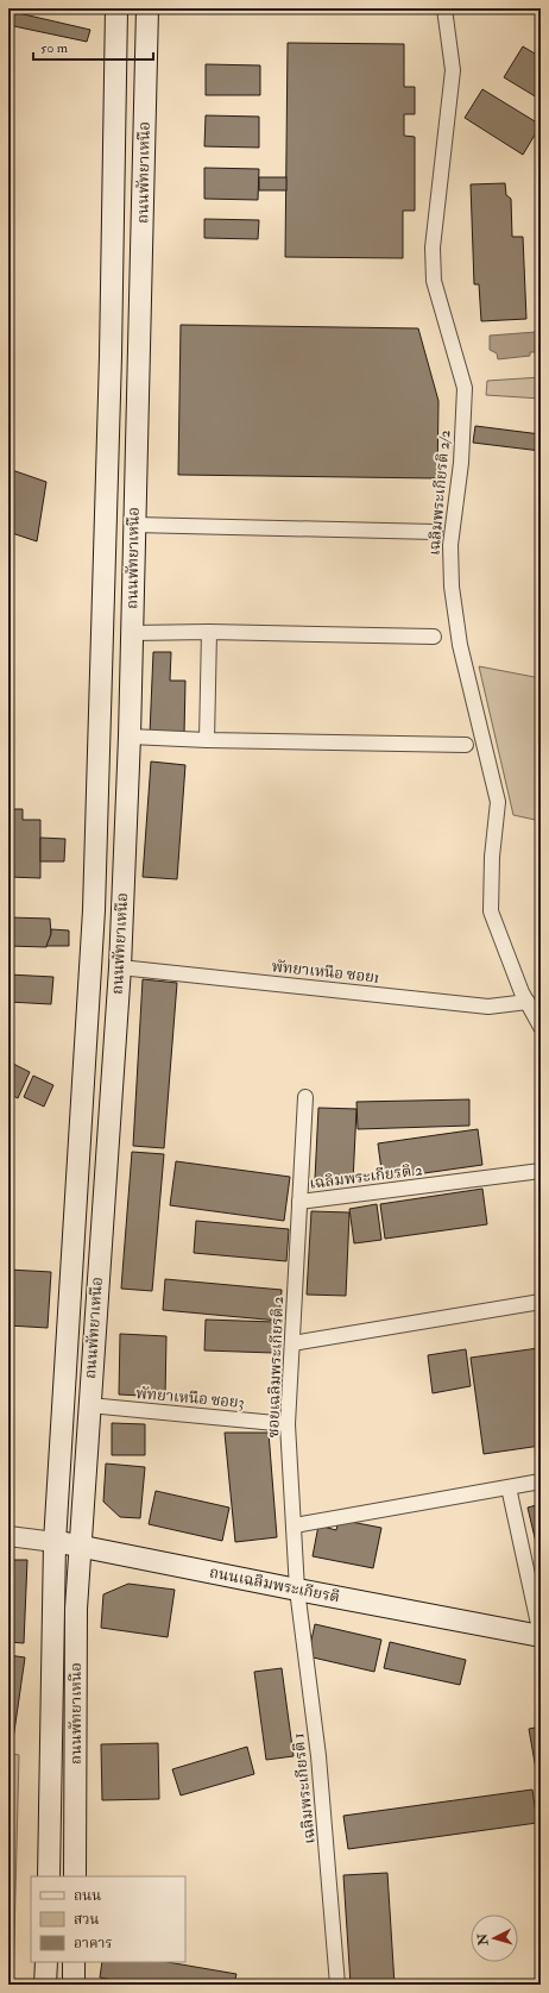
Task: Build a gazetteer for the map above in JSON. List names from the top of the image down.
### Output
{
  "streets": {
    "main road": ["ถนนพัทยาเหนือ", "ถนนเฉลิมพระเกียรติ"],
    "street": [
      "เฉลิมพระเกียรติ 2/2",
      "พัทยาเหนือ ซอย1",
      "เฉลิมพระเกียรติ 2",
      "ซอยเฉลิมพระเกียรติ 2",
      "พัทยาเหนือ ซอย3",
      "เฉลิมพระเกียรติ 1"
    ]
  },
  "crossings": [
    ["ถนนพัทยาเหนือ", "พัทยาเหนือ ซอย1"],
    ["ถนนพัทยาเหนือ", "พัทยาเหนือ ซอย3"],
    ["ถนนพัทยาเหนือ", "ถนนเฉลิมพระเกียรติ"],
    ["เฉลิมพระเกียรติ 2/2", "พัทยาเหนือ ซอย1"],
    ["เฉลิมพระเกียรติ 2", "ซอยเฉลิมพระเกียรติ 2"],
    ["ซอยเฉลิมพระเกียรติ 2", "พัทยาเหนือ ซอย3"],
    ["ซอยเฉลิมพระเกียรติ 2", "ถนนเฉลิมพระเกียรติ"],
    ["ซอยเฉลิมพระเกียรติ 2", "เฉลิมพระเกียรติ 1"],
    ["ถนนเฉลิมพระเกียรติ", "เฉลิมพระเกียรติ 1"]
  ],
  "legend": ["ถนน", "สวน", "อาคาร"],
  "scale_bar": "50 m",
  "north": "left"
}
